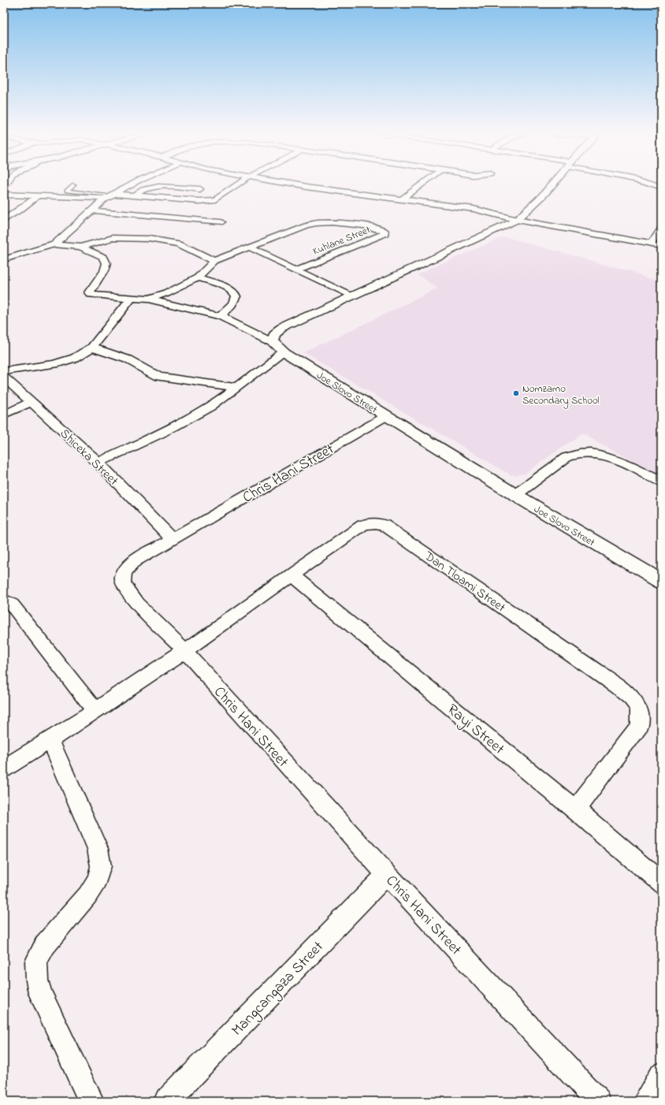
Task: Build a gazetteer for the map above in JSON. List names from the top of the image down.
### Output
{
  "streets": {
    "street": [
      "Kuhlane Street",
      "Joe Slovo Street",
      "Shiceka Street",
      "Chris Hani Street",
      "Dan Tloami Street",
      "Rayi Street",
      "Mangcangaza Street"
    ]
  },
  "crossings": [
    ["Joe Slovo Street", "Chris Hani Street"],
    ["Shiceka Street", "Chris Hani Street"],
    ["Chris Hani Street", "Dan Tloami Street"],
    ["Chris Hani Street", "Mangcangaza Street"],
    ["Dan Tloami Street", "Rayi Street"]
  ],
  "places": ["Nomzamo Secondary School"]
}
